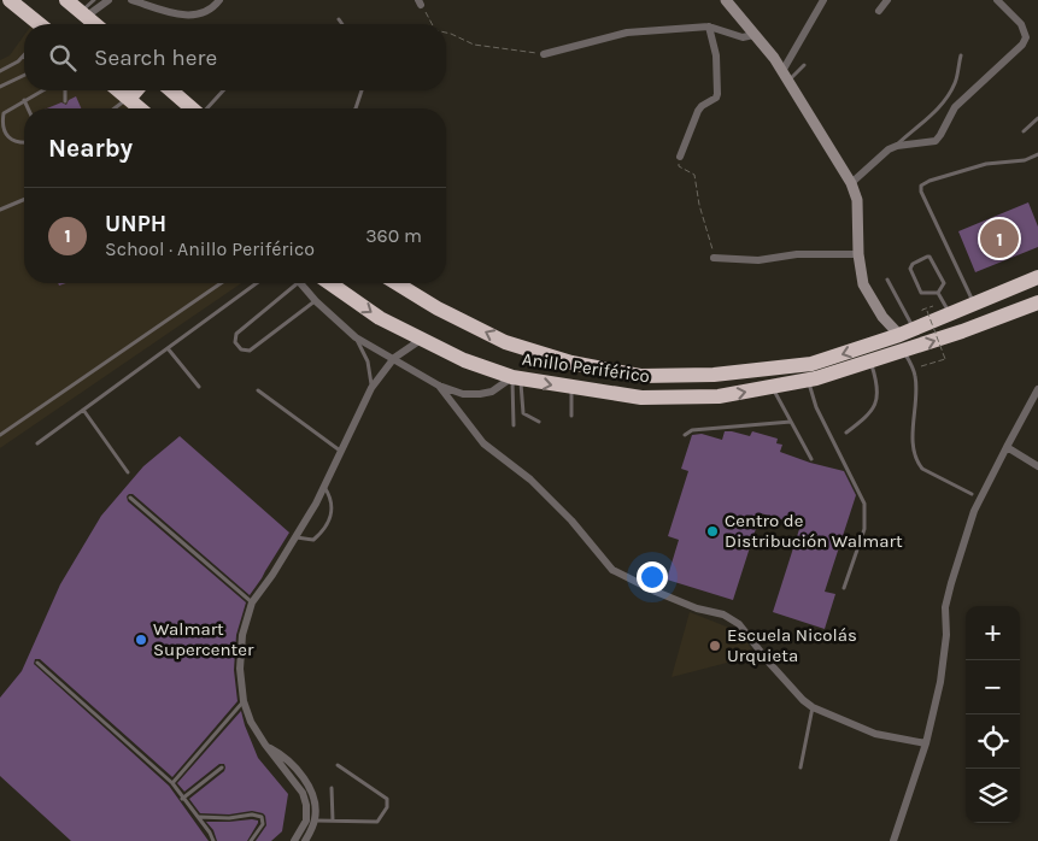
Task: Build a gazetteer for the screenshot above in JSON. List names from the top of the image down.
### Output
{
  "streets": {
    "highway": ["Anillo Periférico"]
  },
  "places": ["Centro de Distribución Walmart", "Walmart Supercenter", "Escuela Nicolás Urquieta"],
  "page": {
    "search": "Search here",
    "heading": "Nearby",
    "list": [
      {
        "mark": "1",
        "name": "UNPH",
        "note": "School · Anillo Periférico",
        "value": "360 m"
      }
    ],
    "pins": "1",
    "map_buttons": ["+", "−"]
  }
}
